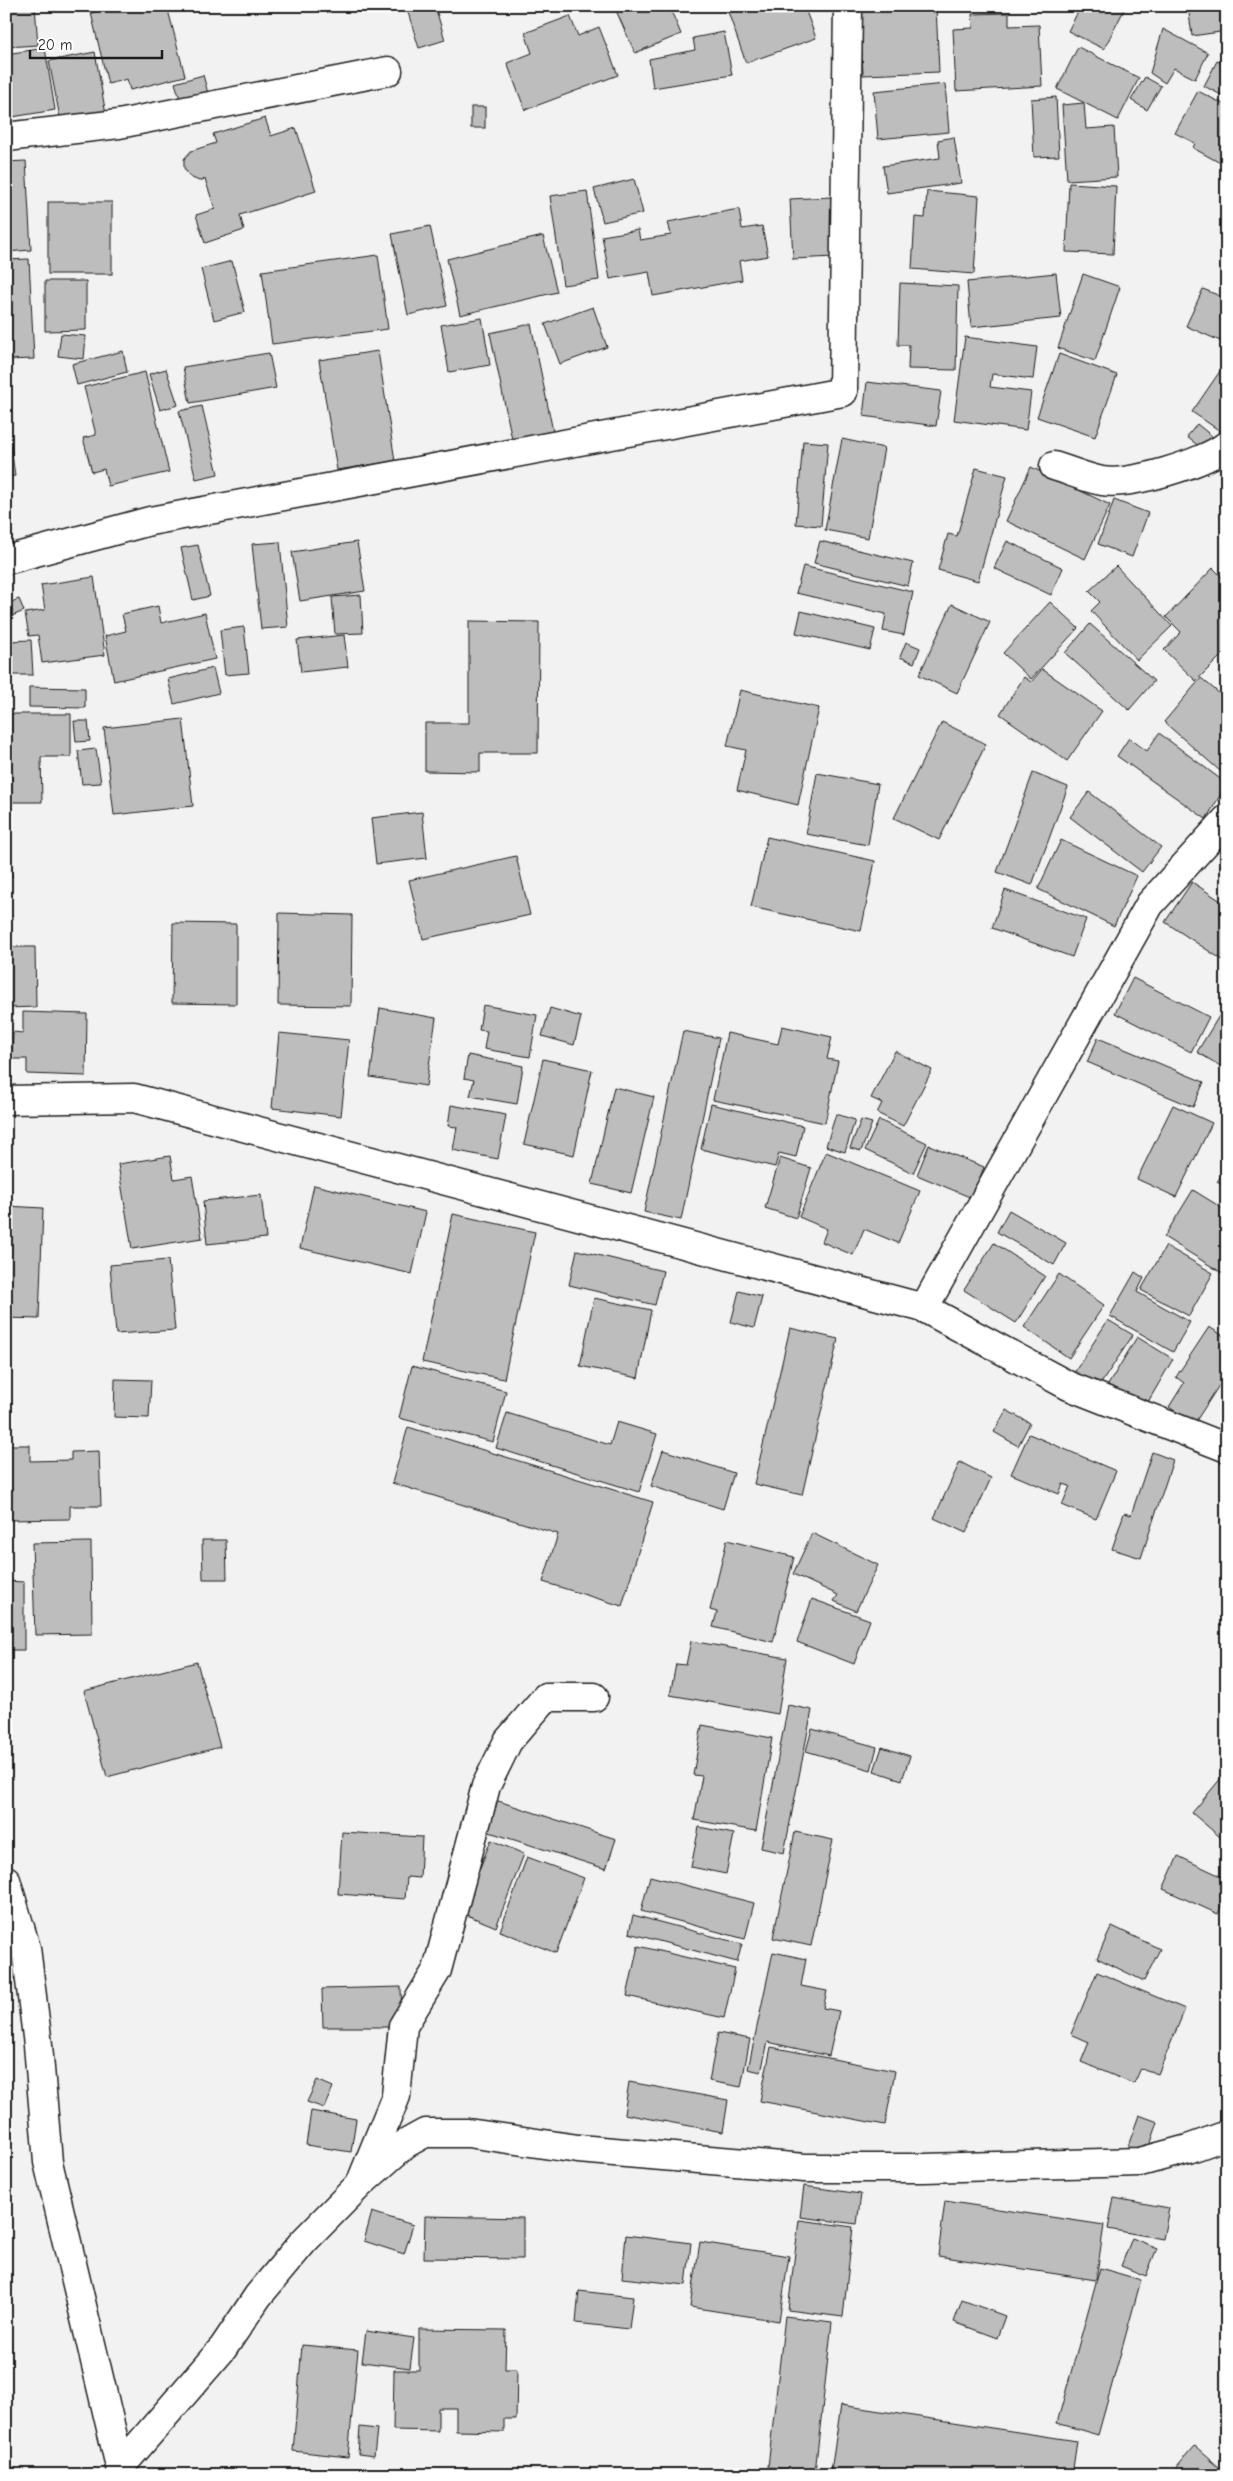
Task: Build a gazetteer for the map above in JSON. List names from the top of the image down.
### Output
{
  "scale_bar": "20 m"
}
